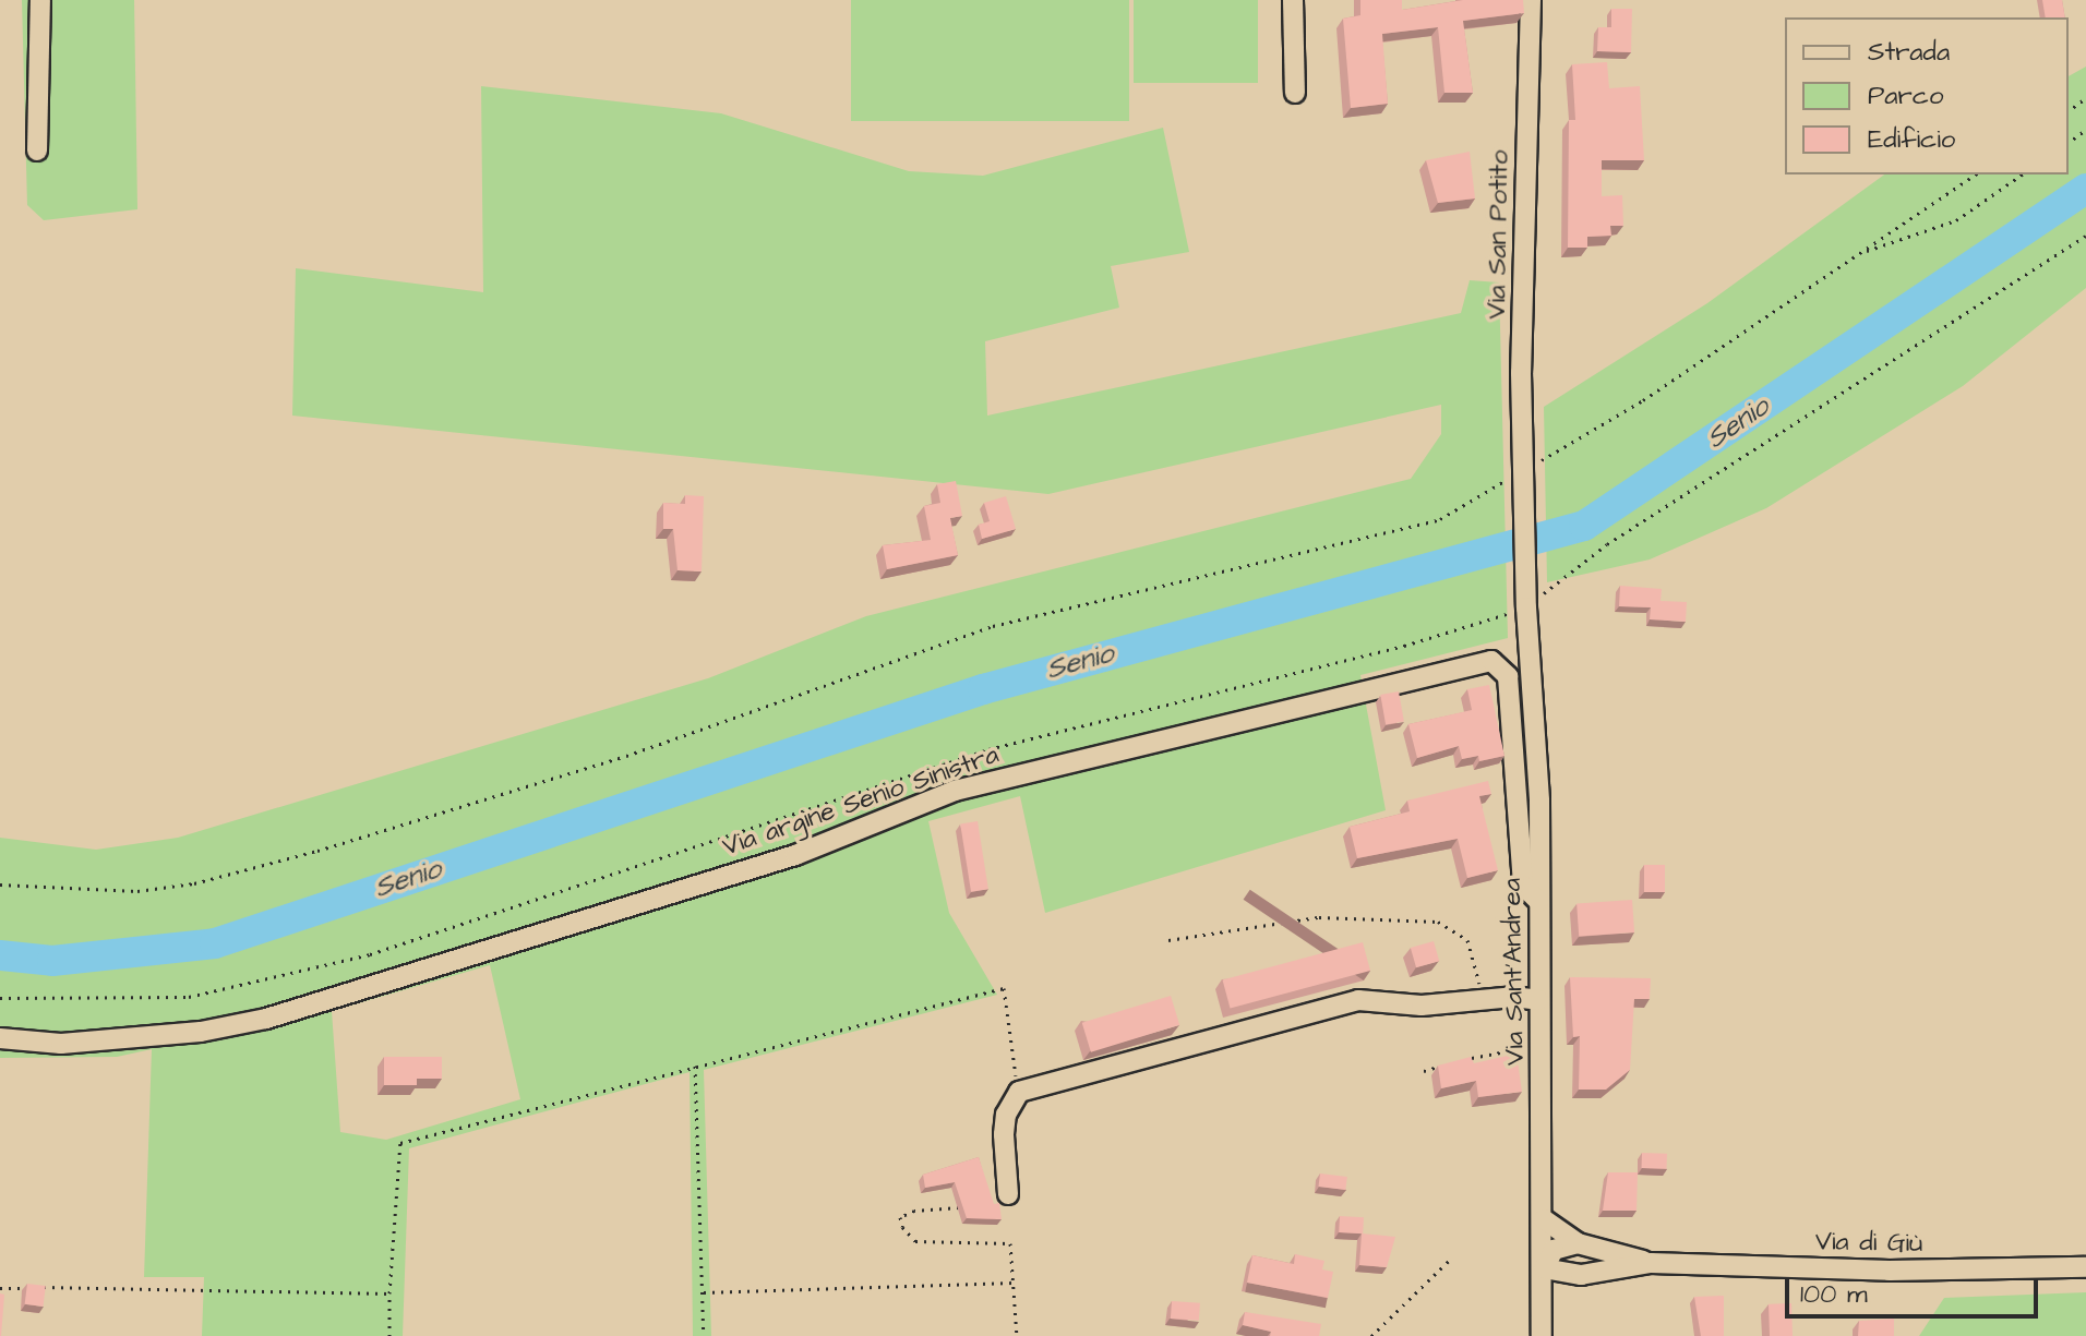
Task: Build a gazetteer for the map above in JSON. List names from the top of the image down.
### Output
{
  "streets": {
    "street": [
      "Via San Potito",
      "Via argine Senio Sinistra",
      "Via Sant'Andrea",
      "Via di Giù"
    ]
  },
  "crossings": [
    ["Via San Potito", "Via Sant'Andrea"],
    ["Via argine Senio Sinistra", "Via Sant'Andrea"],
    ["Via Sant'Andrea", "Via di Giù"]
  ],
  "water": ["Senio"],
  "legend": ["Strada", "Parco", "Edificio"],
  "scale_bar": "100 m"
}
